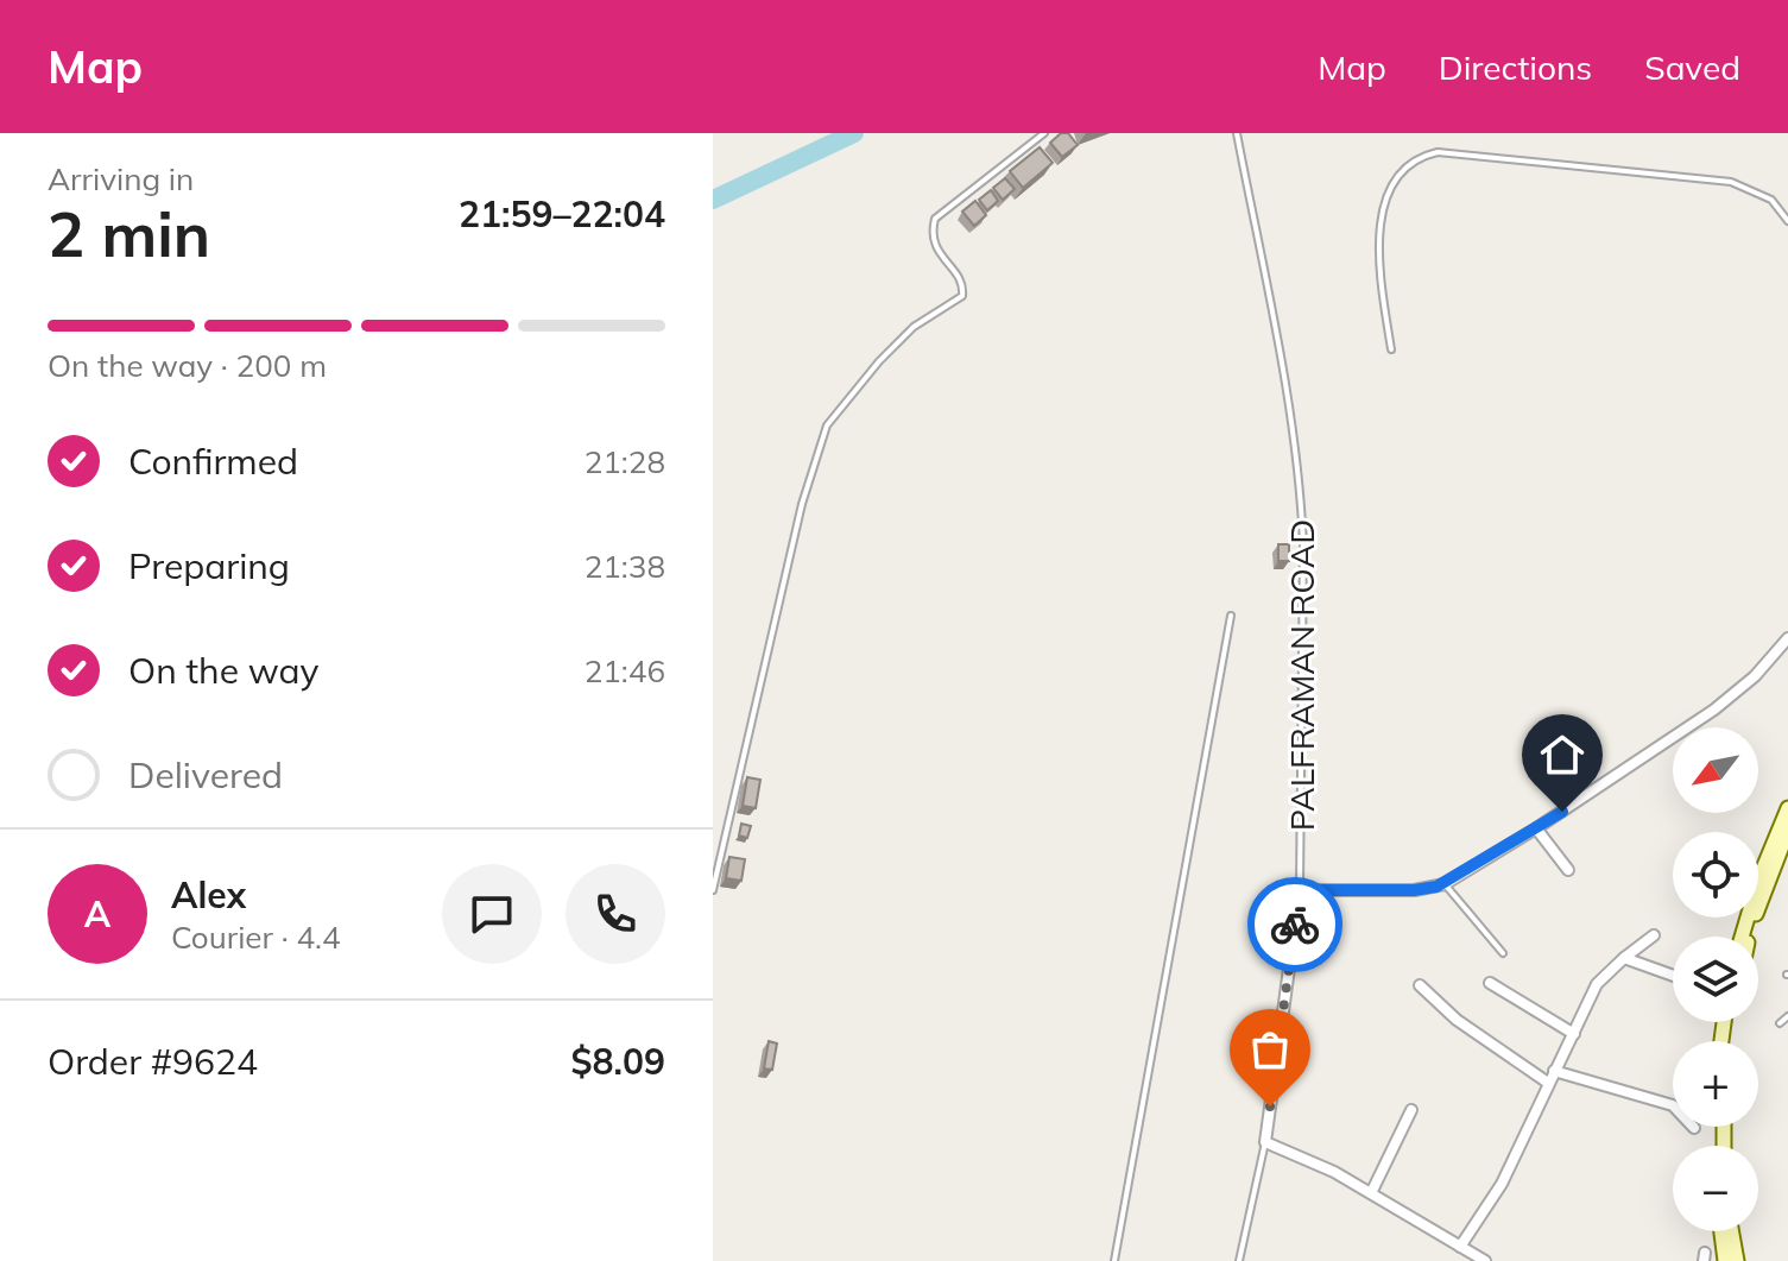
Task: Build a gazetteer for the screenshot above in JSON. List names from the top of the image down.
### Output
{
  "streets": {
    "street": ["PALFRAMAN ROAD"]
  },
  "north": "bottom left",
  "page": {
    "header": "Map",
    "nav": ["Map", "Directions", "Saved"],
    "heading": ["2 min", "Arriving in", "21:59–22:04"],
    "panel": [
      "Alex",
      "Courier · 4.4",
      "Order #9624",
      "$8.09"
    ],
    "bar": "On the way · 200 m",
    "list": [
      ["Confirmed", "21:28"],
      ["Preparing", "21:38"],
      ["On the way", "21:46"],
      "Delivered"
    ],
    "map_buttons": ["+", "−"],
    "round": "A"
  }
}
